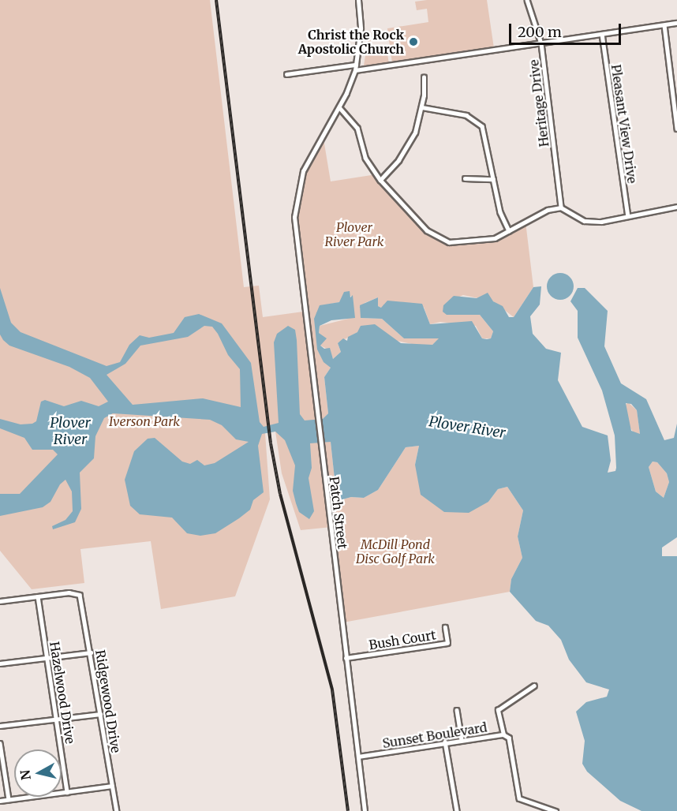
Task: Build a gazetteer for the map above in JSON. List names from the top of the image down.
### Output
{
  "streets": {
    "street": [
      "Heritage Drive",
      "Pleasant View Drive",
      "Patch Street",
      "Bush Court",
      "Hazelwood Drive",
      "Ridgewood Drive",
      "Sunset Boulevard"
    ]
  },
  "crossings": [
    ["Patch Street", "Bush Court"],
    ["Patch Street", "Sunset Boulevard"],
    ["Hazelwood Drive", "Ridgewood Drive"]
  ],
  "water": ["Plover River"],
  "parks": ["Plover River Park", "Iverson Park", "McDill Pond Disc Golf Park"],
  "places": ["Christ the Rock Apostolic Church"],
  "scale_bar": "200 m",
  "north": "left"
}
